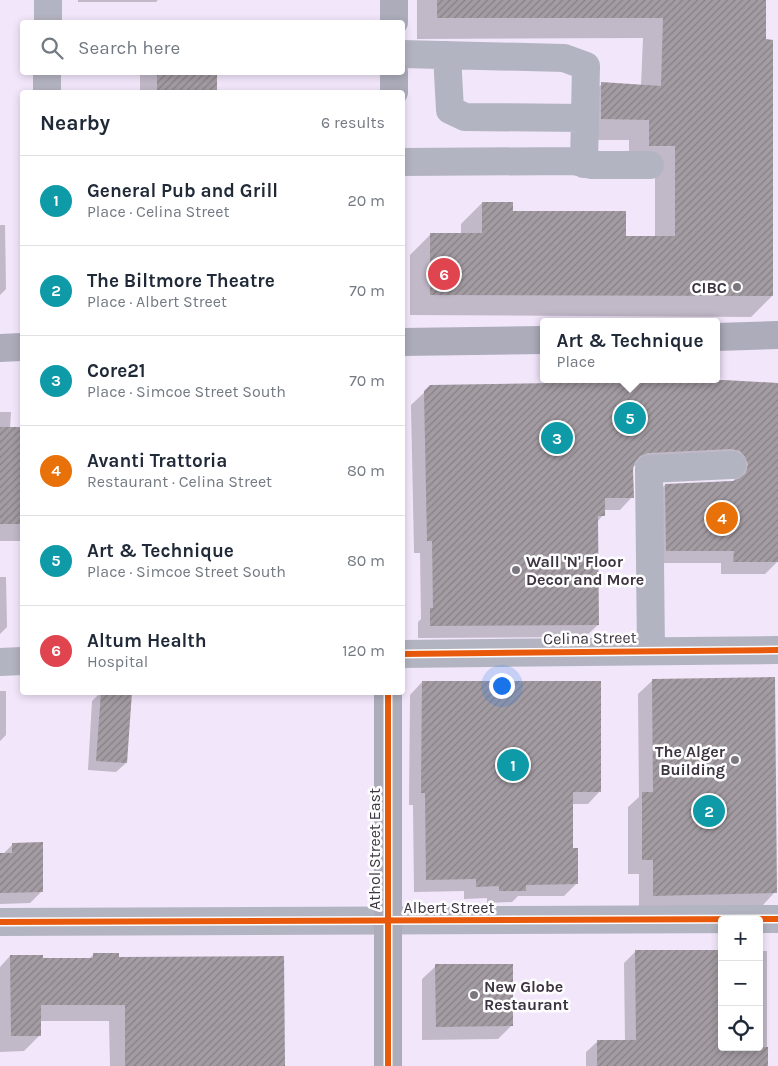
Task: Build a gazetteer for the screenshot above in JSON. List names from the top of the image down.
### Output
{
  "streets": {
    "main road": ["Athol Street East"],
    "street": ["Celina Street", "Albert Street"]
  },
  "crossings": [
    ["Athol Street East", "Albert Street"]
  ],
  "places": [
    "CIBC",
    "Wall 'N' Floor Decor and More",
    "The Alger Building",
    "New Globe Restaurant"
  ],
  "page": {
    "search": "Search here",
    "heading": ["Nearby", "6 results"],
    "list": [
      {
        "mark": "1",
        "name": "General Pub and Grill",
        "note": "Place · Celina Street",
        "value": "20 m"
      },
      {
        "mark": "2",
        "name": "The Biltmore Theatre",
        "note": "Place · Albert Street",
        "value": "70 m"
      },
      {
        "mark": "3",
        "name": "Core21",
        "note": "Place · Simcoe Street South",
        "value": "70 m"
      },
      {
        "mark": "4",
        "name": "Avanti Trattoria",
        "note": "Restaurant · Celina Street",
        "value": "80 m"
      },
      {
        "mark": "5",
        "name": "Art & Technique",
        "note": "Place · Simcoe Street South",
        "value": "80 m"
      },
      {
        "mark": "6",
        "name": "Altum Health",
        "note": "Hospital",
        "value": "120 m"
      }
    ],
    "pins": [
      "6",
      "5",
      "3",
      "4",
      "1",
      "2"
    ],
    "popup": ["Art & Technique", "Place"],
    "map_buttons": ["+", "−"]
  }
}
